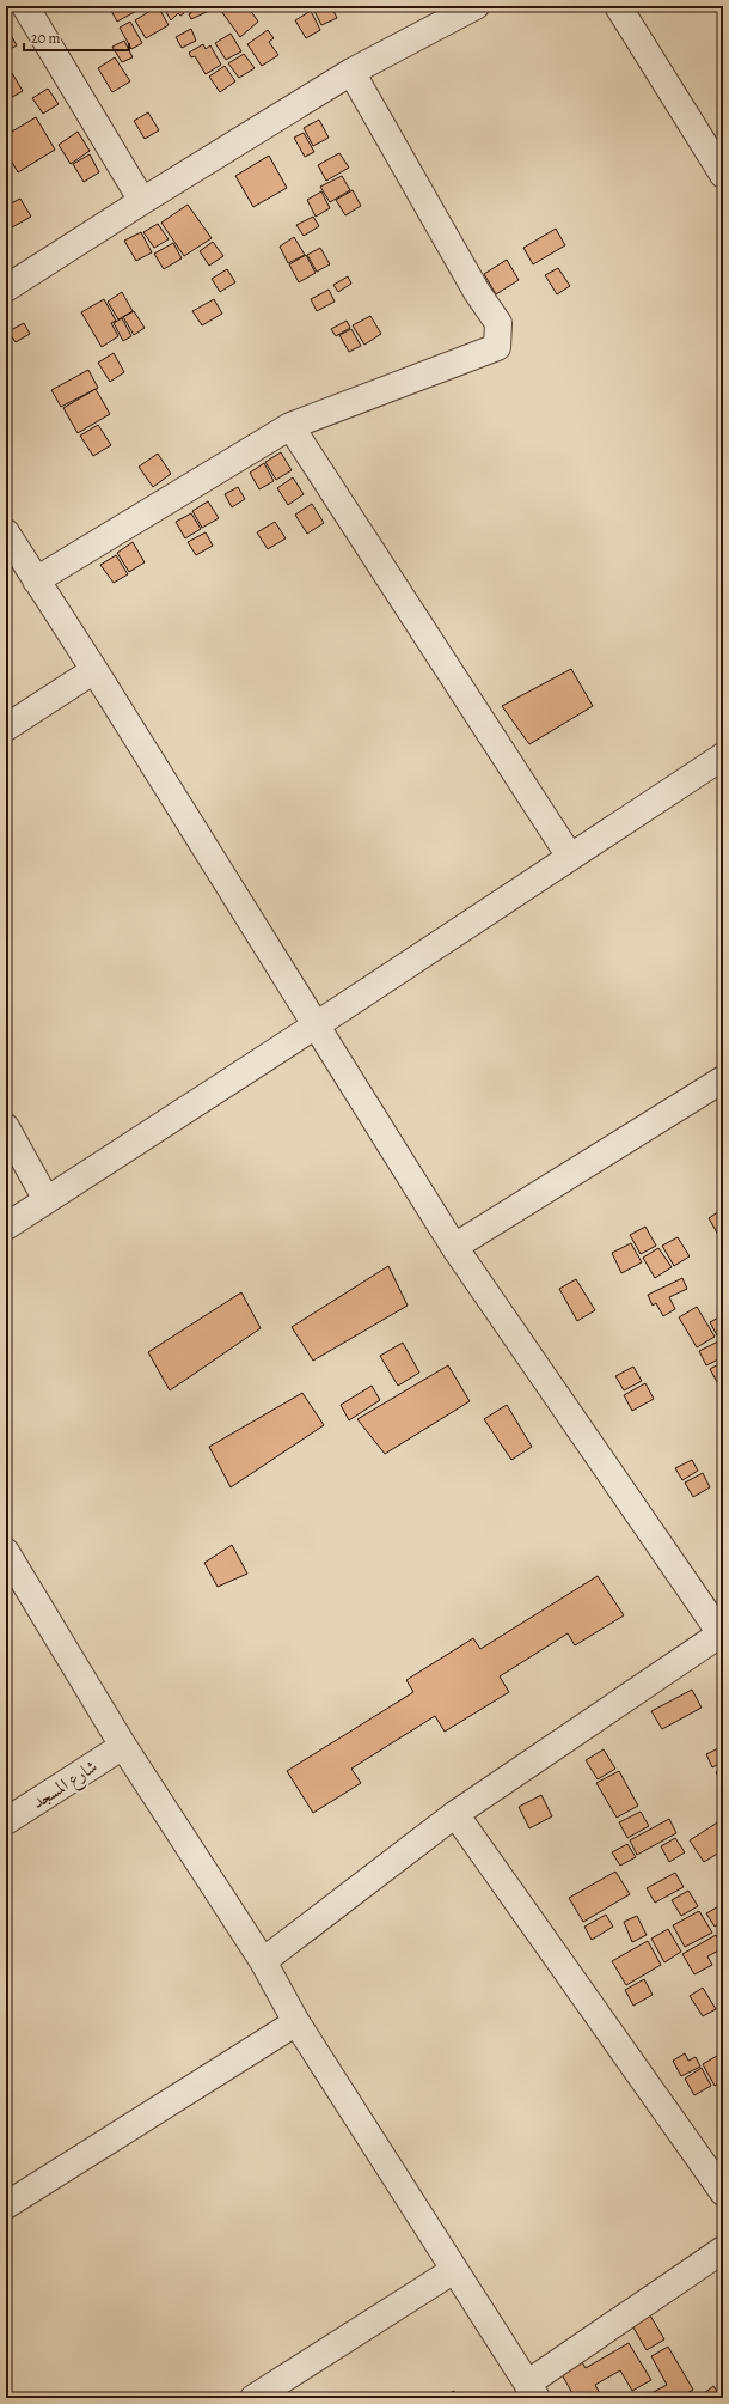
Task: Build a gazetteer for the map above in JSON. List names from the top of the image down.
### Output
{
  "streets": {
    "street": ["شارع المسجد"]
  },
  "scale_bar": "20 m"
}
